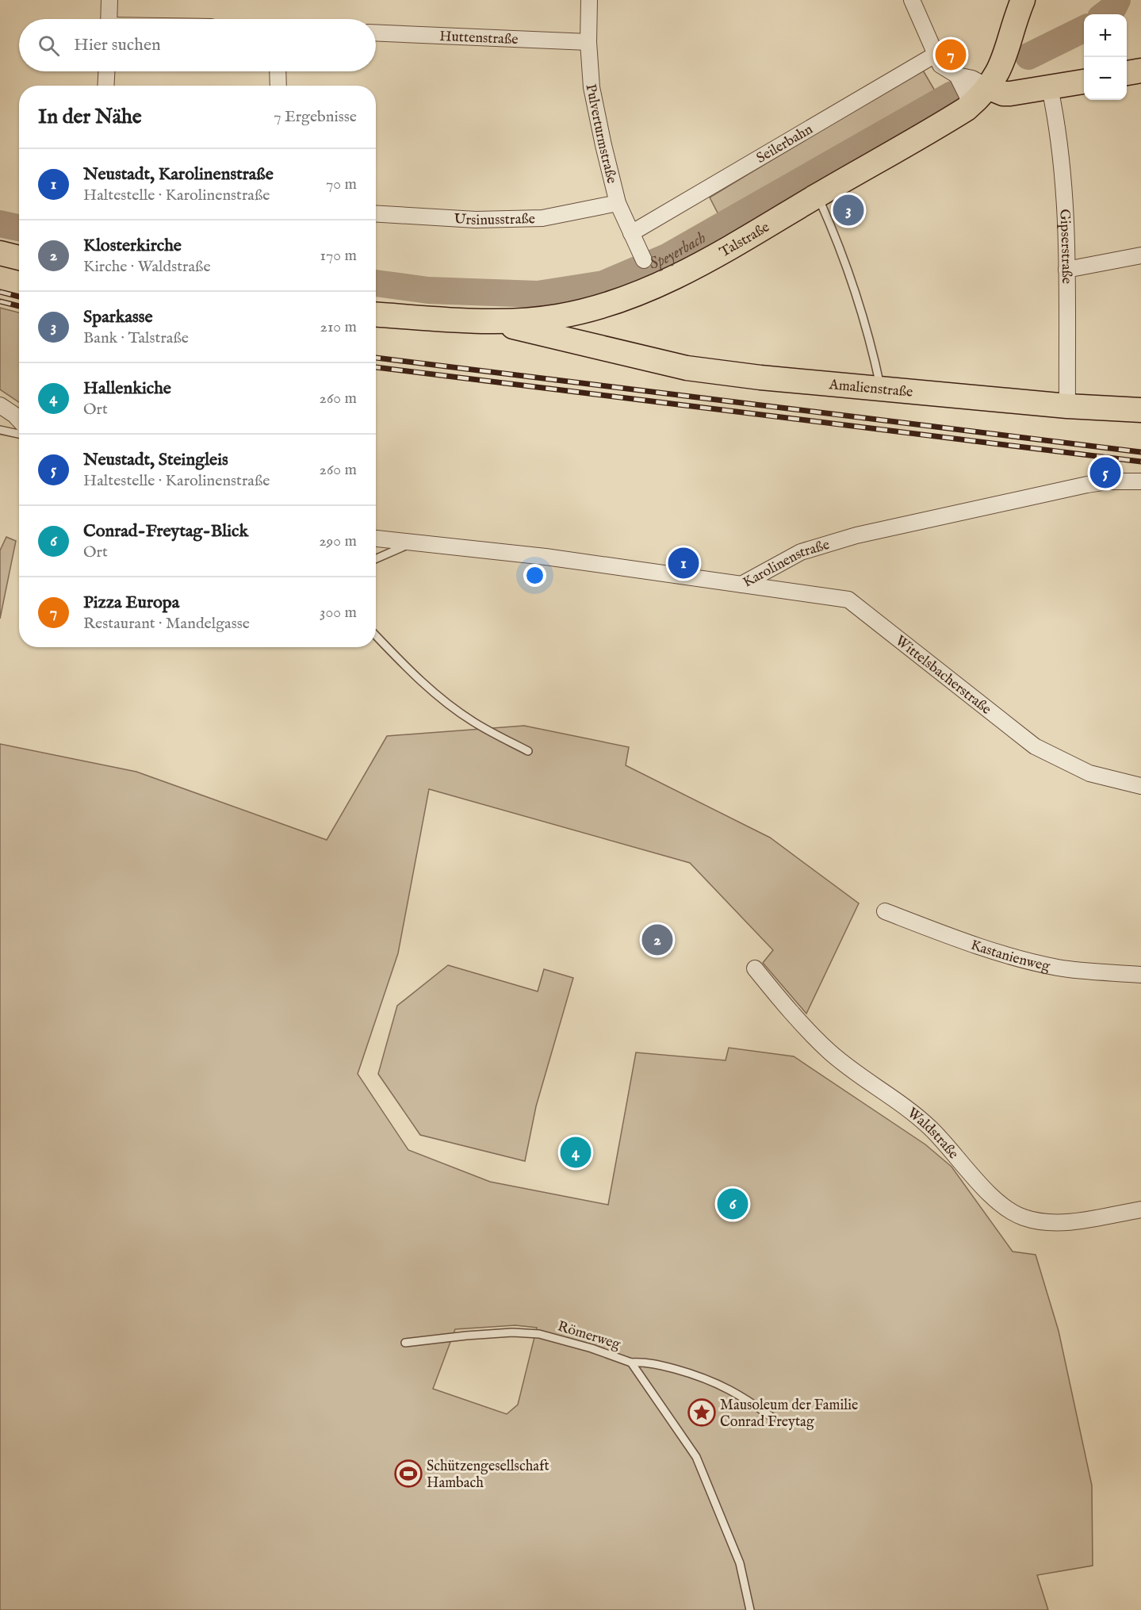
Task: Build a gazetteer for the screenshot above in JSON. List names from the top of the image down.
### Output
{
  "streets": {
    "main road": ["Talstraße", "Amalienstraße"],
    "street": [
      "Huttenstraße",
      "Pulverturmstraße",
      "Seilerbahn",
      "Ursinusstraße",
      "Gipserstraße",
      "Karolinenstraße",
      "Wittelsbacherstraße",
      "Kastanienweg",
      "Waldstraße"
    ],
    "lane": ["Römerweg"]
  },
  "crossings": [
    ["Huttenstraße", "Pulverturmstraße"],
    ["Pulverturmstraße", "Seilerbahn"],
    ["Pulverturmstraße", "Ursinusstraße"],
    ["Talstraße", "Amalienstraße"],
    ["Gipserstraße", "Amalienstraße"],
    ["Karolinenstraße", "Wittelsbacherstraße"]
  ],
  "water": ["Speyerbach"],
  "places": {
    "place": ["Mausoleum der Familie Conrad Freytag"],
    "sports": ["Schützengesellschaft Hambach"]
  },
  "page": {
    "map_buttons": ["+", "−"],
    "search": "Hier suchen",
    "pins": [
      "7",
      "3",
      "5",
      "1",
      "2",
      "4",
      "6"
    ],
    "heading": ["In der Nähe", "7 Ergebnisse"],
    "list": [
      {
        "mark": "1",
        "name": "Neustadt, Karolinenstraße",
        "note": "Haltestelle · Karolinenstraße",
        "value": "70 m"
      },
      {
        "mark": "2",
        "name": "Klosterkirche",
        "note": "Kirche · Waldstraße",
        "value": "170 m"
      },
      {
        "mark": "3",
        "name": "Sparkasse",
        "note": "Bank · Talstraße",
        "value": "210 m"
      },
      {
        "mark": "4",
        "name": "Hallenkiche",
        "note": "Ort",
        "value": "260 m"
      },
      {
        "mark": "5",
        "name": "Neustadt, Steingleis",
        "note": "Haltestelle · Karolinenstraße",
        "value": "260 m"
      },
      {
        "mark": "6",
        "name": "Conrad-Freytag-Blick",
        "note": "Ort",
        "value": "290 m"
      },
      {
        "mark": "7",
        "name": "Pizza Europa",
        "note": "Restaurant · Mandelgasse",
        "value": "300 m"
      }
    ]
  }
}
